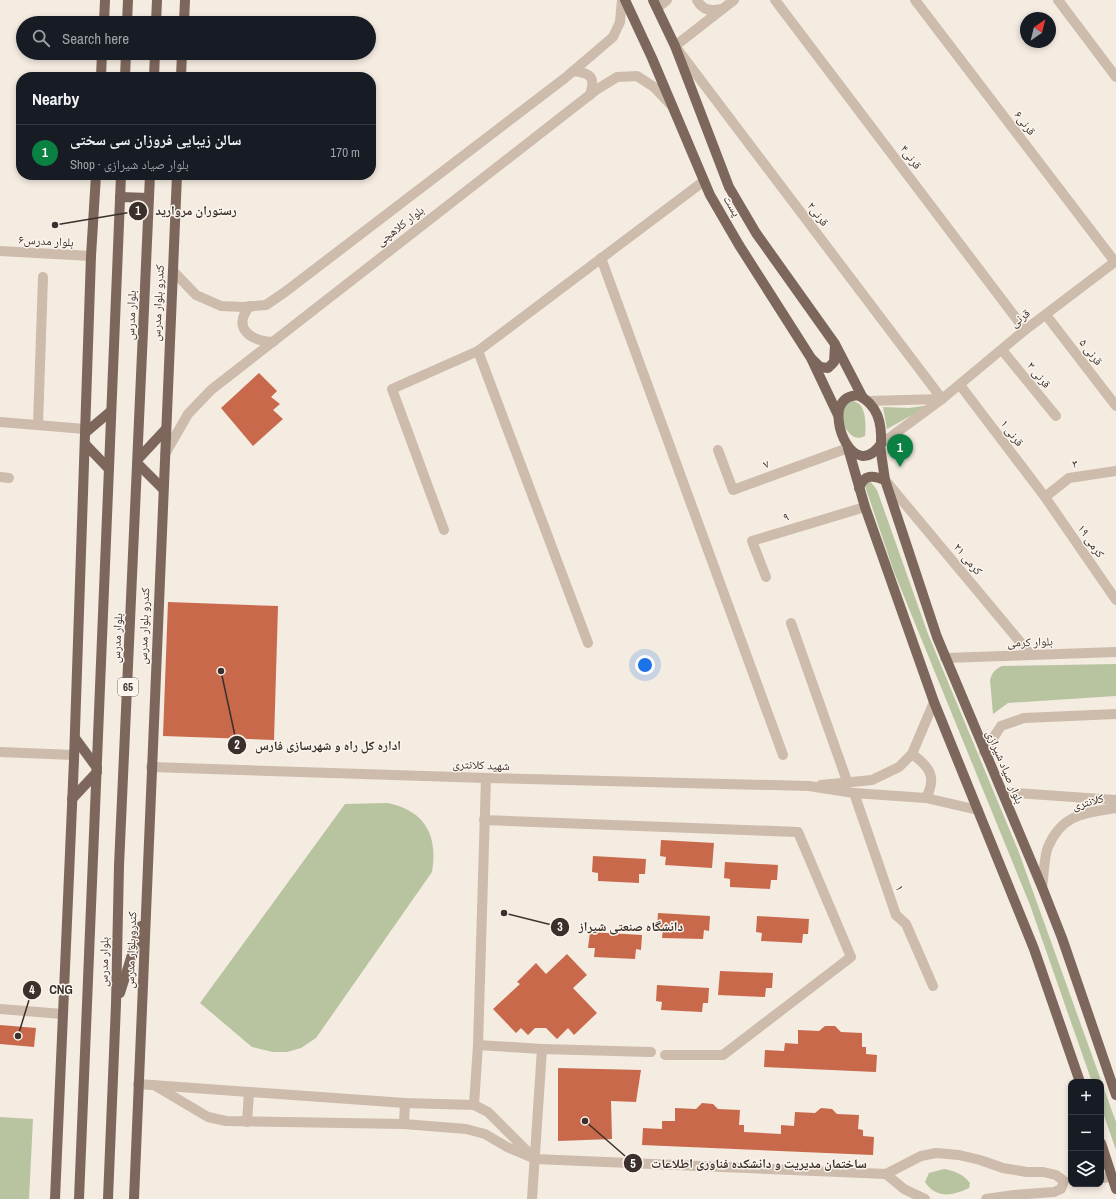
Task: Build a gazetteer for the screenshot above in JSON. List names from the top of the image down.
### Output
{
  "streets": {
    "main road": [
      "پست",
      "کندرو بلوار مدرس",
      "بلوار مدرس",
      "65",
      "بلوار صیاد شیرازی"
    ],
    "street": [
      "قرنی۶",
      "قرنی۴",
      "قرنی۲",
      "بلوار کلاهچی",
      "بلوار مدرس۶",
      "قرنی",
      "قرنی ۵",
      "قرنی ۳",
      "قرنی ۱",
      "۷",
      "۳",
      "۹",
      "کرمی ۱۹",
      "کرمی ۲۱",
      "بلوار کرمی",
      "شهید کلانتری",
      "کلانتری",
      "۱"
    ]
  },
  "crossings": [
    ["قرنی۶", "قرنی"],
    ["قرنی۴", "قرنی"],
    ["پست", "قرنی۲"],
    ["پست", "بلوار کلاهچی"],
    ["پست", "قرنی"],
    ["پست", "۷"],
    ["پست", "بلوار صیاد شیرازی"],
    ["قرنی۲", "قرنی"],
    ["بلوار کلاهچی", "کندرو بلوار مدرس"],
    ["کندرو بلوار مدرس", "شهید کلانتری"],
    ["قرنی", "قرنی ۵"],
    ["قرنی", "قرنی ۳"],
    ["قرنی", "قرنی ۱"],
    ["قرنی", "۷"],
    ["قرنی", "بلوار صیاد شیرازی"],
    ["قرنی ۱", "۳"],
    ["قرنی ۱", "کرمی ۱۹"],
    ["۷", "بلوار صیاد شیرازی"],
    ["۳", "کرمی ۱۹"],
    ["کرمی ۲۱", "بلوار کرمی"],
    ["کرمی ۲۱", "بلوار صیاد شیرازی"],
    ["بلوار کرمی", "بلوار صیاد شیرازی"],
    ["بلوار صیاد شیرازی", "کلانتری"]
  ],
  "places": [
    "رستوران مروارید",
    "اداره کل راه و شهرسازی فارس",
    "دانشگاه صنعتی شیراز",
    "CNG",
    "ساختمان مدیریت و دانشکده فناوری اطلاعات"
  ],
  "north": "top right",
  "page": {
    "search": "Search here",
    "heading": "Nearby",
    "list": [
      {
        "mark": "1",
        "name": "سالن زیبایی فروزان سی سختی",
        "note": "Shop · بلوار صیاد شیرازی",
        "value": "170 m"
      }
    ],
    "pins": "1",
    "map_buttons": ["+", "−"]
  }
}
